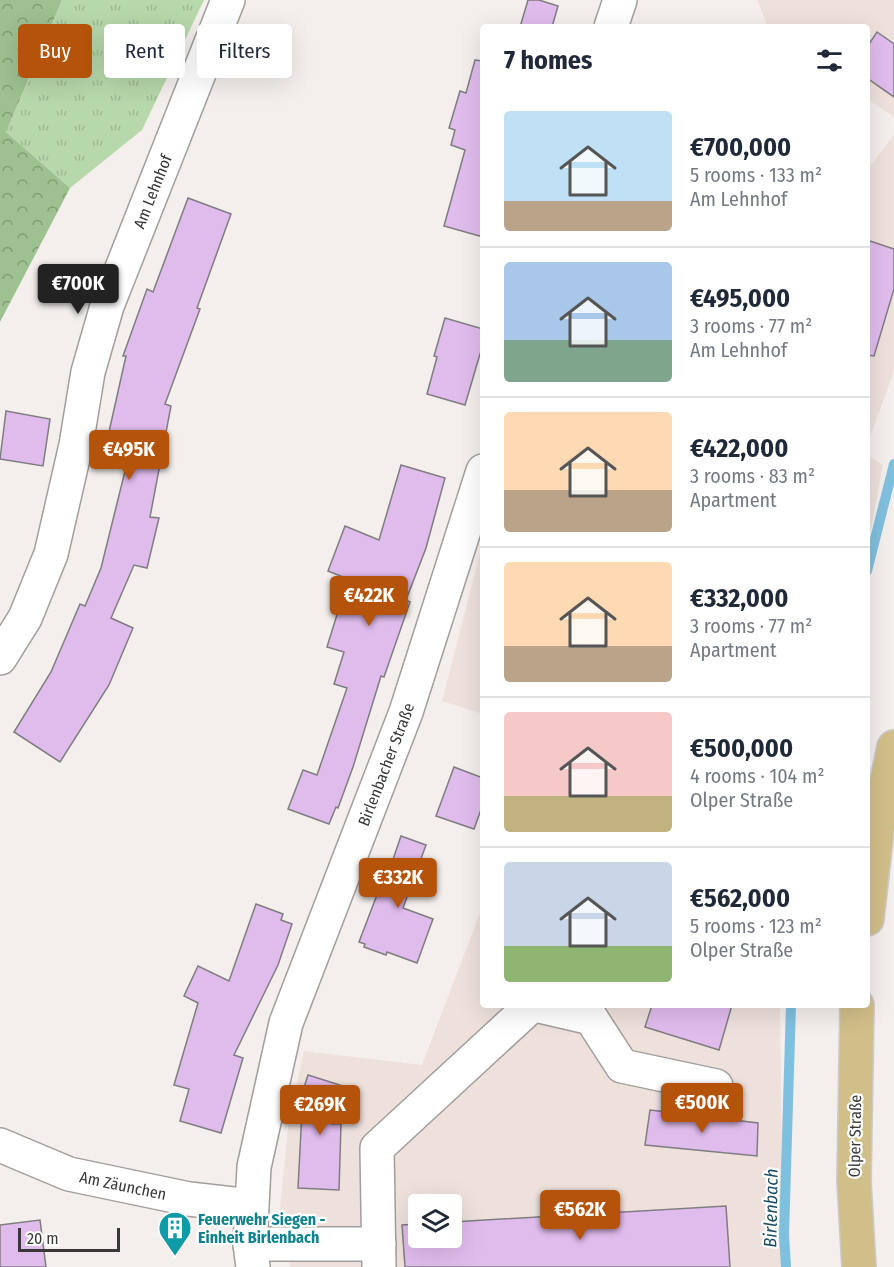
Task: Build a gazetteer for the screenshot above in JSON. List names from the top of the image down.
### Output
{
  "streets": {
    "main road": ["Olper Straße"],
    "street": ["Am Lehnhof", "Birlenbacher Straße", "Am Zäunchen"]
  },
  "crossings": [
    ["Birlenbacher Straße", "Am Zäunchen"]
  ],
  "water": ["Birlenbach"],
  "places": {
    "building": ["Feuerwehr Siegen - Einheit Birlenbach"]
  },
  "scale_bar": "20 m",
  "page": {
    "chip": ["Buy", "Rent", "Filters"],
    "heading": "7 homes",
    "list": [
      {
        "name": "€700,000",
        "note": "5 rooms · 133 m² · Am Lehnhof"
      },
      {
        "name": "€495,000",
        "note": "3 rooms · 77 m² · Am Lehnhof"
      },
      {
        "name": "€422,000",
        "note": "3 rooms · 83 m² · Apartment"
      },
      {
        "name": "€332,000",
        "note": "3 rooms · 77 m² · Apartment"
      },
      {
        "name": "€500,000",
        "note": "4 rooms · 104 m² · Olper Straße"
      },
      {
        "name": "€562,000",
        "note": "5 rooms · 123 m² · Olper Straße"
      }
    ],
    "price": [
      "€700K",
      "€495K",
      "€422K",
      "€332K",
      "€500K",
      "€269K",
      "€562K"
    ],
    "scale": "20 m"
  }
}
